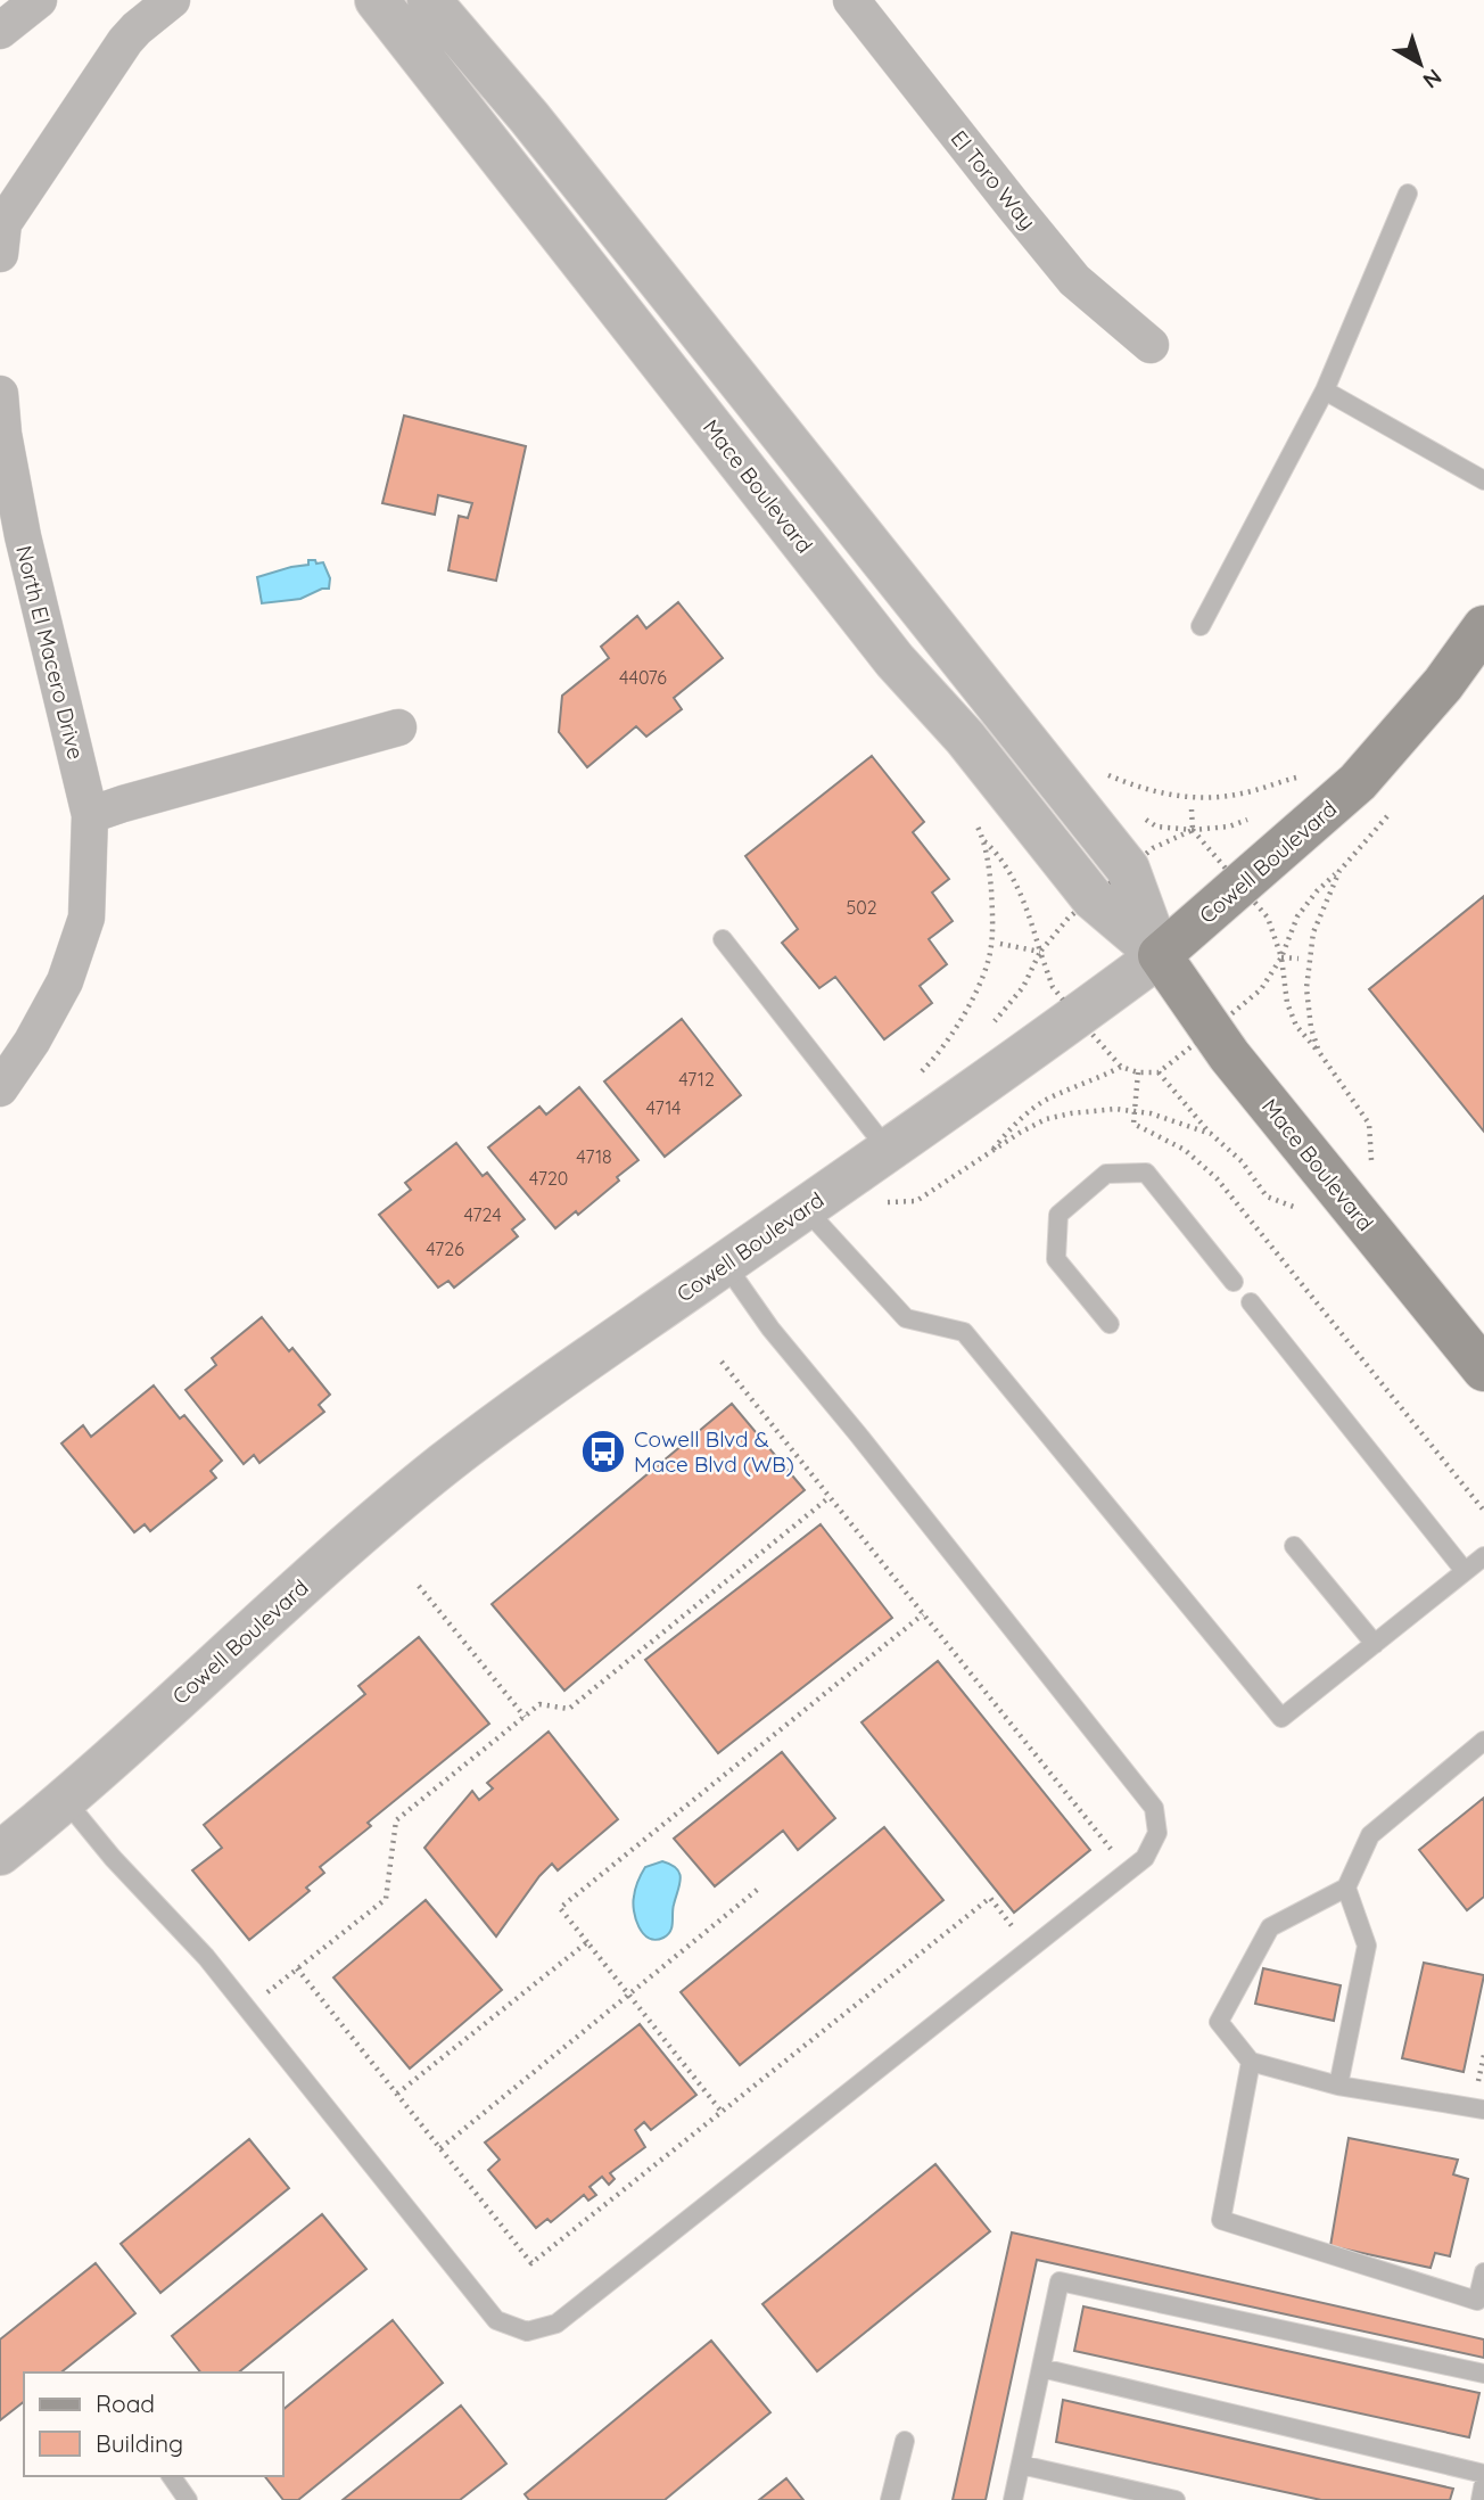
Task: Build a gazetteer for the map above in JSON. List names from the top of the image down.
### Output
{
  "streets": {
    "main road": ["Mace Boulevard", "Cowell Boulevard"],
    "street": ["El Toro Way", "North El Macero Drive"]
  },
  "crossings": [
    ["Mace Boulevard", "Cowell Boulevard"]
  ],
  "places": {
    "bus stop": ["Cowell Blvd & Mace Blvd (WB)"]
  },
  "house_numbers": [
    "44076",
    "502",
    "4712",
    "4714",
    "4718",
    "4720",
    "4724",
    "4726"
  ],
  "legend": ["Road", "Building"],
  "north": "bottom right"
}
